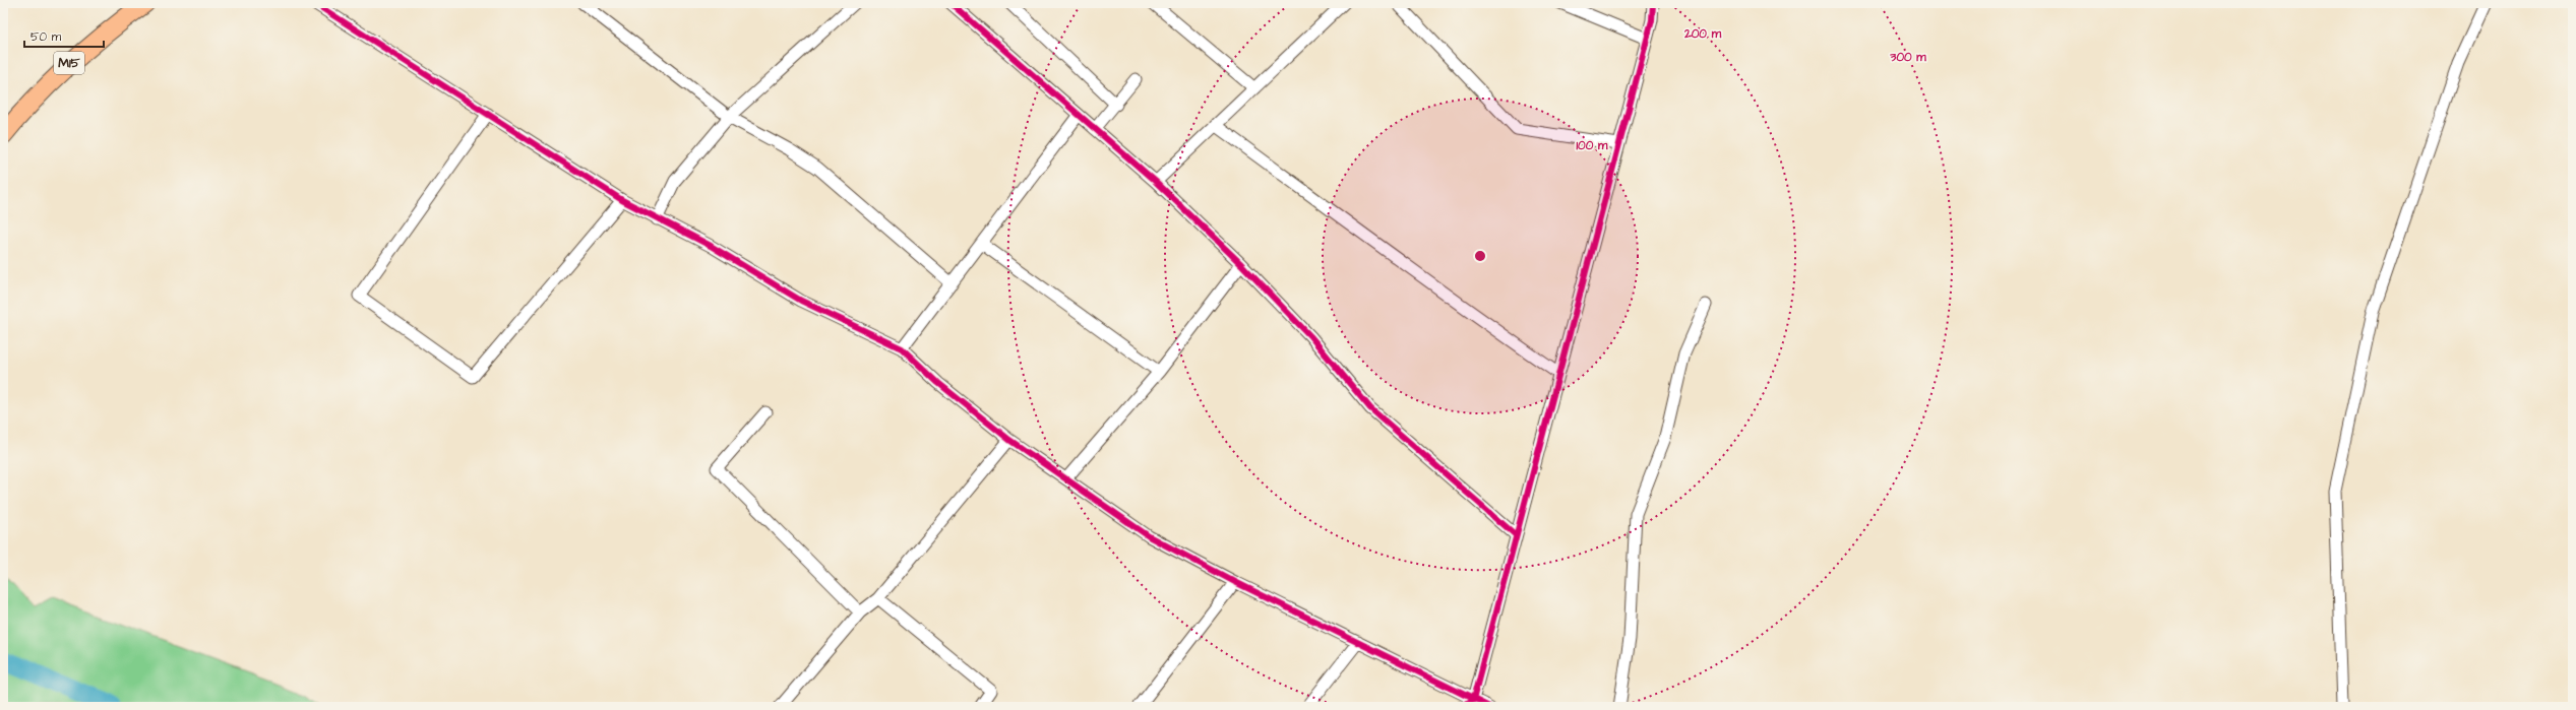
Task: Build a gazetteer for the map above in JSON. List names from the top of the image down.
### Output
{
  "streets": {
    "highway": ["M15"]
  },
  "scale_bar": "50 m",
  "rings": ["200 m", "300 m", "100 m"]
}
